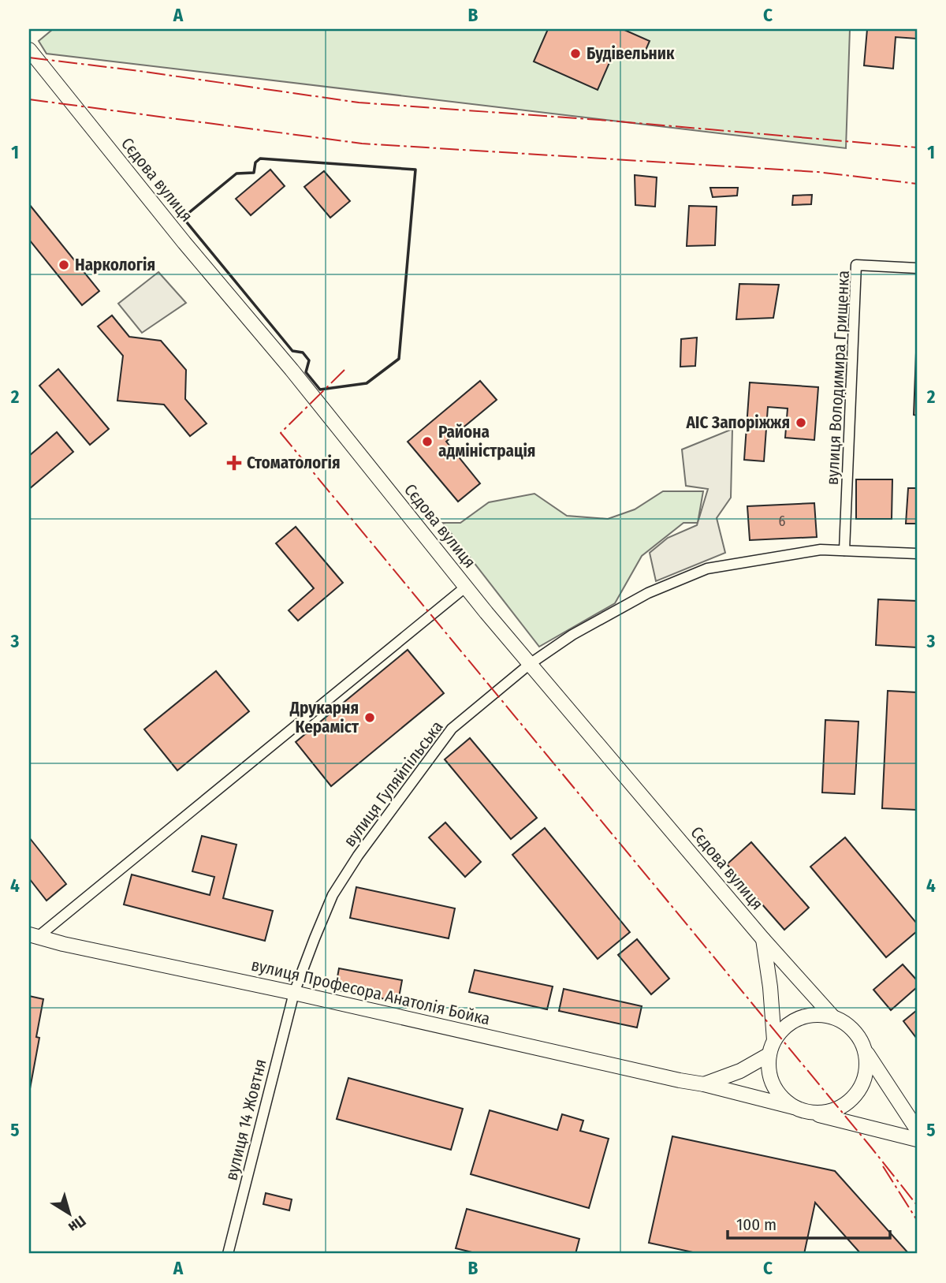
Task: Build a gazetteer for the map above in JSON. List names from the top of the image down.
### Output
{
  "streets": {
    "main road": ["Сєдова вулиця", "вулиця Професора Анатолія Бойка"],
    "street": ["вулиця Володимира Грищенка", "вулиця Гуляйпільська", "вулиця 14 Жовтня"]
  },
  "crossings": [
    ["Сєдова вулиця", "вулиця Гуляйпільська"],
    ["Сєдова вулиця", "вулиця Професора Анатолія Бойка"],
    ["вулиця Володимира Грищенка", "вулиця Гуляйпільська"],
    ["вулиця Гуляйпільська", "вулиця Професора Анатолія Бойка"],
    ["вулиця Гуляйпільська", "вулиця 14 Жовтня"],
    ["вулиця Професора Анатолія Бойка", "вулиця 14 Жовтня"]
  ],
  "places": {
    "other": [
      "Будівельник",
      "Наркологія",
      "АІС Запоріжжя",
      "Района адміністрація",
      "Друкарня Кераміст"
    ],
    "health": ["Стоматологія"]
  },
  "house_numbers": ["6"],
  "scale_bar": "100 m",
  "north": "bottom right",
  "grid": {
    "columns": ["A", "B", "C"],
    "rows": [
      "1",
      "2",
      "3",
      "4",
      "5"
    ]
  }
}
